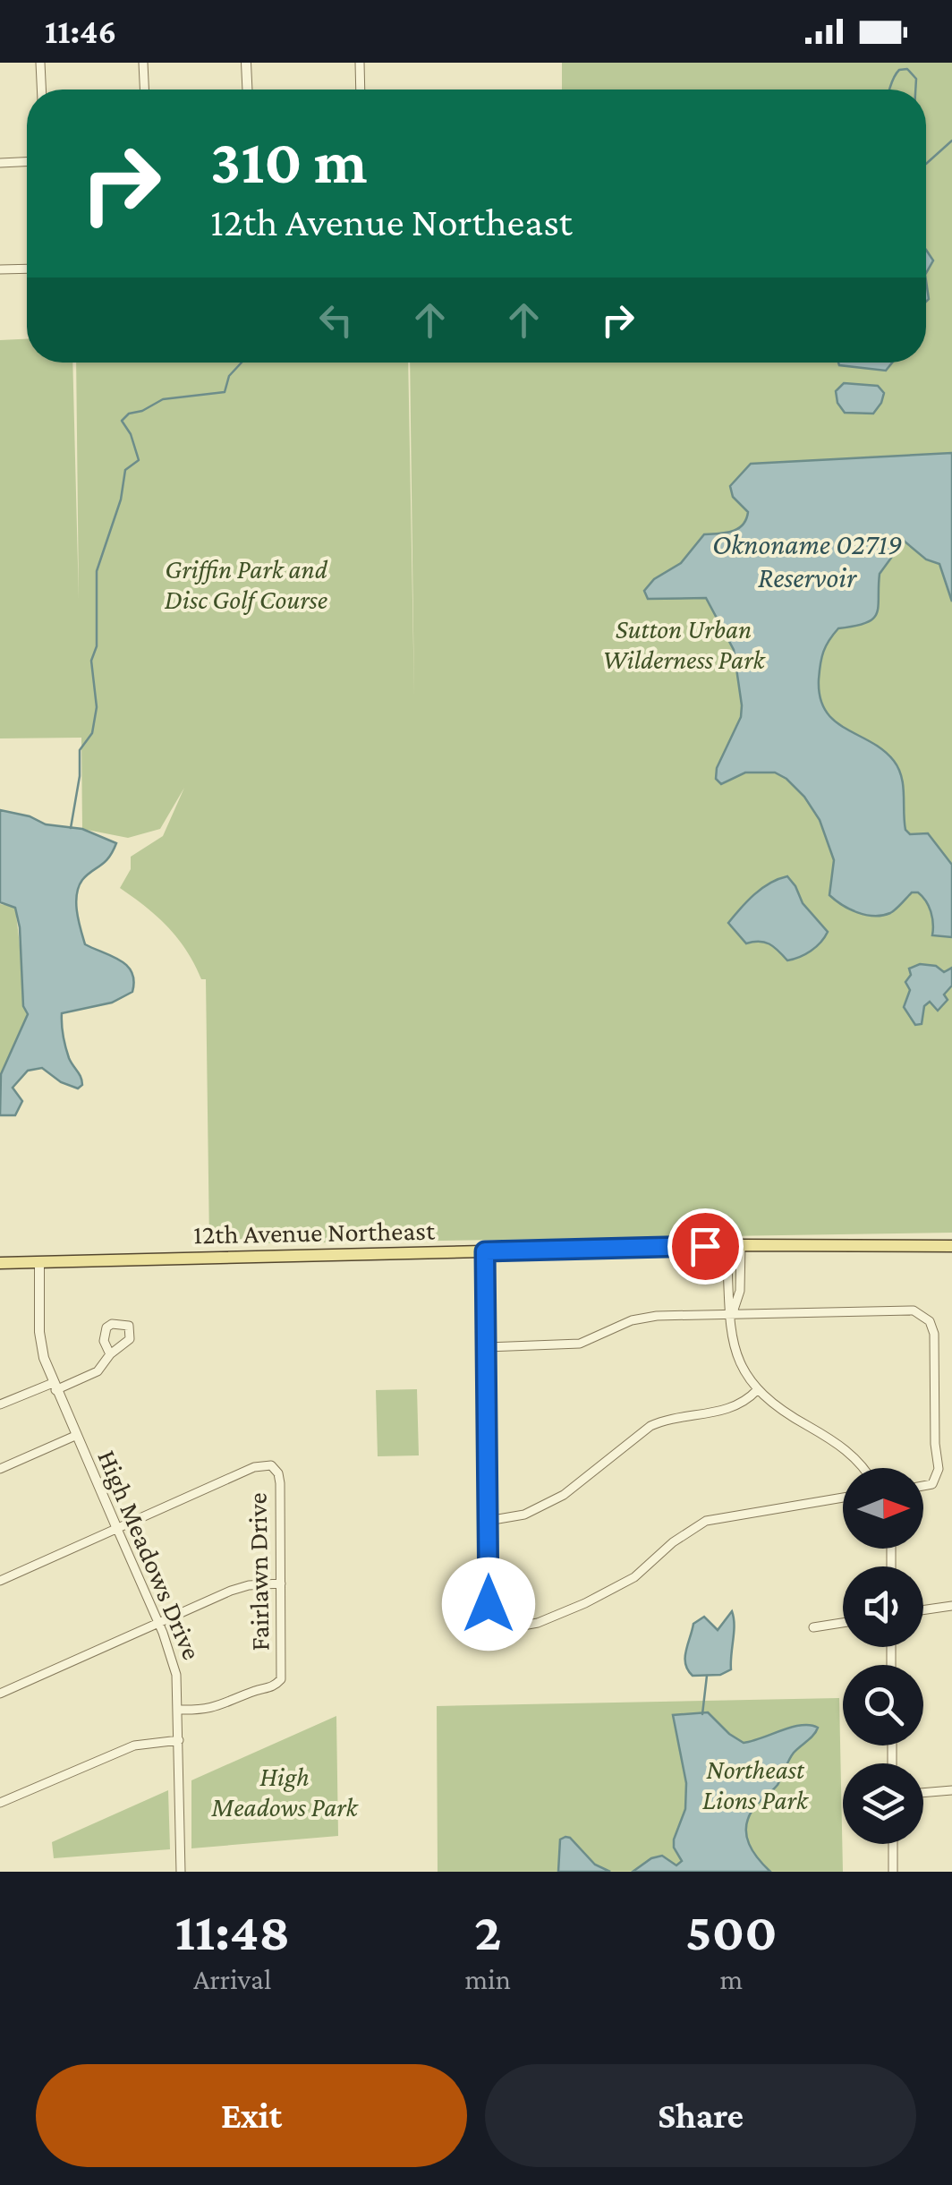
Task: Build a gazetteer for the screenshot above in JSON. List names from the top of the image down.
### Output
{
  "streets": {
    "main road": ["12th Avenue Northeast"],
    "street": ["High Meadows Drive", "Fairlawn Drive"]
  },
  "crossings": [
    ["12th Avenue Northeast", "High Meadows Drive"],
    ["High Meadows Drive", "Fairlawn Drive"]
  ],
  "water": ["Oknoname 02719 Reservoir"],
  "parks": [
    "Griffin Park and Disc Golf Course",
    "Sutton Urban Wilderness Park",
    "Northeast Lions Park",
    "High Meadows Park"
  ],
  "north": "right",
  "page": {
    "status": "11:46",
    "turn": ["310 m", "12th Avenue Northeast"],
    "eta": [
      "11:48",
      "Arrival",
      "2",
      "min",
      "500",
      "m"
    ],
    "buttons": ["Exit", "Share"]
  }
}
